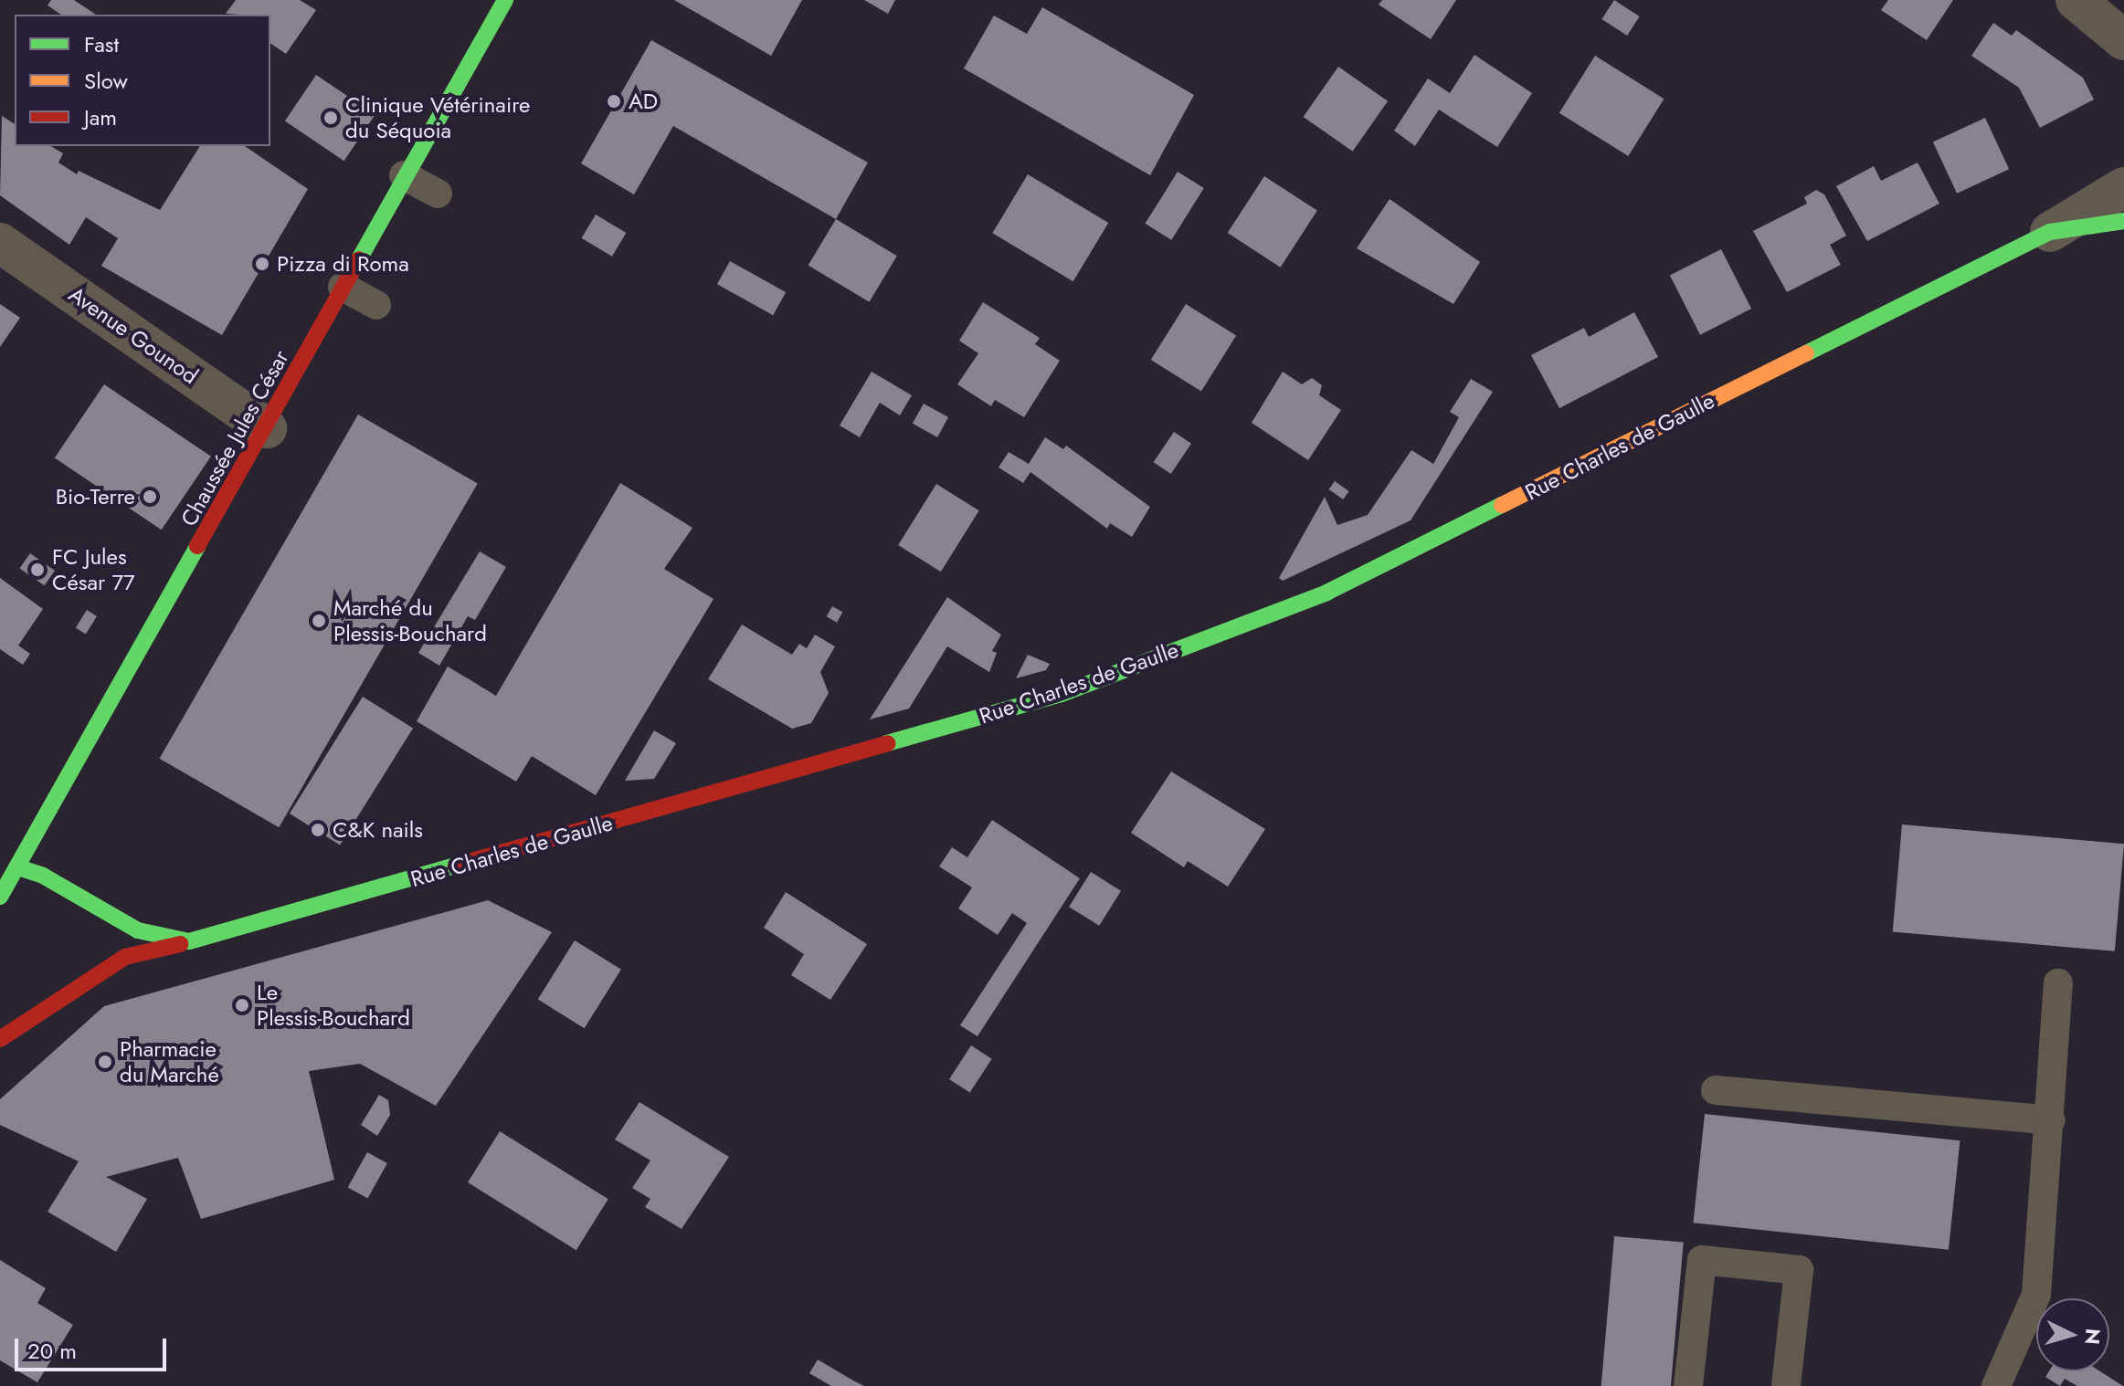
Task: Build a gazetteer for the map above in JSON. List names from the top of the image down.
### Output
{
  "streets": {
    "street": ["Avenue Gounod", "Chaussée Jules César", "Rue Charles de Gaulle"]
  },
  "crossings": [
    ["Avenue Gounod", "Chaussée Jules César"],
    ["Chaussée Jules César", "Rue Charles de Gaulle"]
  ],
  "places": [
    "AD",
    "Clinique Vétérinaire du Séquoia",
    "Pizza di Roma",
    "Bio-Terre",
    "FC Jules César 77",
    "Marché du Plessis-Bouchard",
    "C&K nails",
    "Le Plessis-Bouchard",
    "Pharmacie du Marché"
  ],
  "legend": ["Fast", "Slow", "Jam"],
  "scale_bar": "20 m",
  "north": "right"
}
